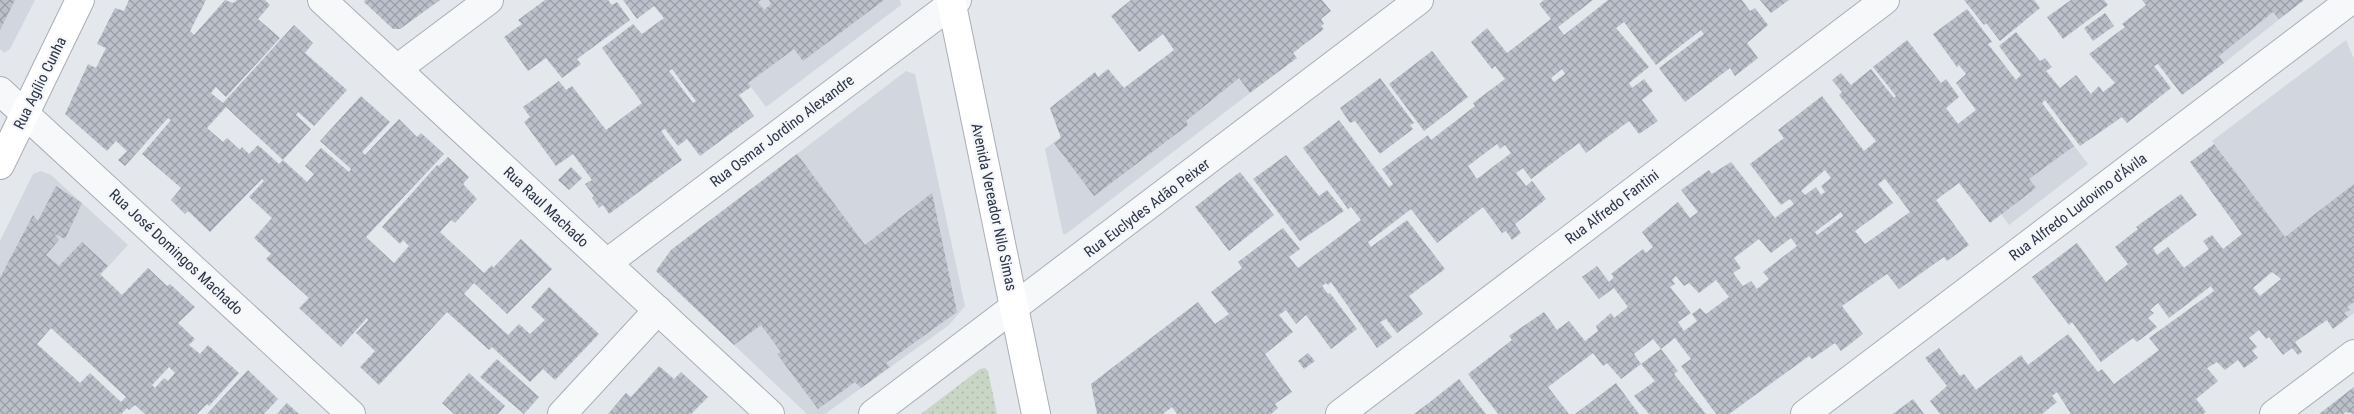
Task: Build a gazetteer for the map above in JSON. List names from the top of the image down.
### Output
{
  "streets": {
    "main road": ["Rua Agílio Cunha", "Avenida Vereador Nilo Simas"],
    "street": [
      "Rua Osmar Jordino Alexandre",
      "Rua Raul Machado",
      "Rua Alfredo Fantini",
      "Rua Alfredo Ludovino d'Ávila",
      "Rua Euclydes Adão Peixer",
      "Rua José Domingos Machado"
    ]
  },
  "crossings": [
    ["Rua Agílio Cunha", "Rua José Domingos Machado"],
    ["Rua Osmar Jordino Alexandre", "Rua Raul Machado"],
    ["Rua Osmar Jordino Alexandre", "Avenida Vereador Nilo Simas"],
    ["Avenida Vereador Nilo Simas", "Rua Euclydes Adão Peixer"]
  ]
}
